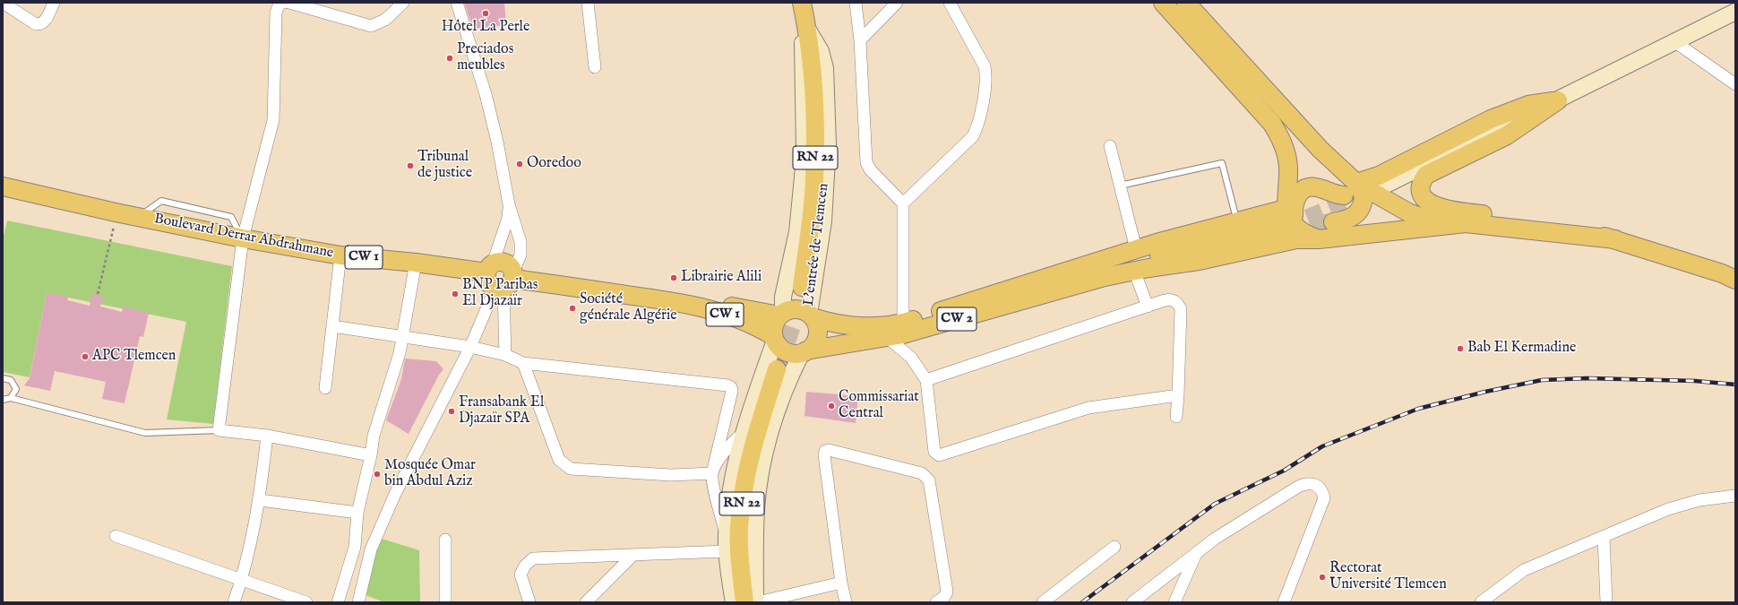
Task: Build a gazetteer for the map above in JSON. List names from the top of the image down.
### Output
{
  "streets": {
    "main road": [
      "RN 22",
      "Boulevard Derrar Abdrahmane",
      "L'entrée de Tlemcen",
      "CW 1",
      "CW 2"
    ]
  },
  "crossings": [
    ["Boulevard Derrar Abdrahmane", "L'entrée de Tlemcen"],
    ["Boulevard Derrar Abdrahmane", "CW 2"],
    ["L'entrée de Tlemcen", "CW 2"]
  ],
  "places": [
    "Hôtel La Perle",
    "Preciados meubles",
    "Ooredoo",
    "Tribunal de justice",
    "Librairie Alili",
    "BNP Paribas El Djazaïr",
    "Société générale Algérie",
    "Bab El Kermadine",
    "APC Tlemcen",
    "Commissariat Central",
    "Fransabank El Djazaïr SPA",
    "Mosquée Omar bin Abdul Aziz",
    "Rectorat Université Tlemcen"
  ]
}
